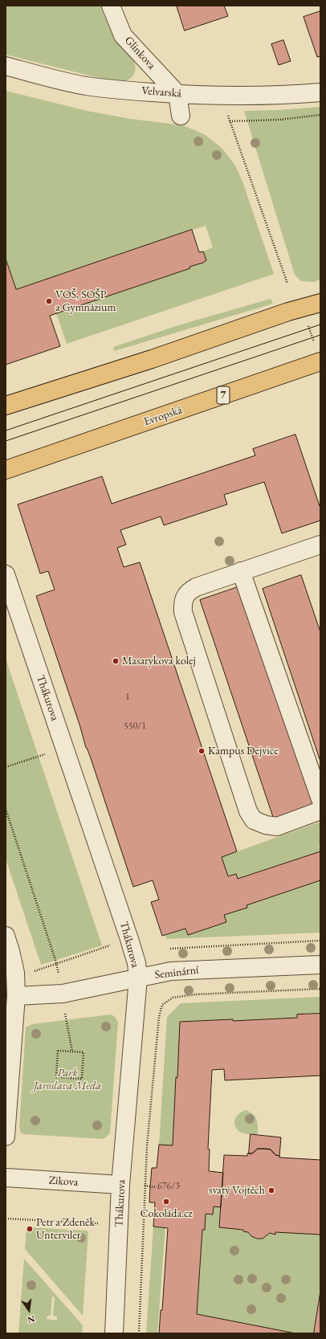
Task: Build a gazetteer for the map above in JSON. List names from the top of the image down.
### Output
{
  "streets": {
    "main road": ["7", "Evropská"],
    "street": [
      "Glinkova",
      "Velvarská",
      "Thákurova",
      "Seminární",
      "Zikova"
    ]
  },
  "crossings": [
    ["Glinkova", "Velvarská"],
    ["Thákurova", "Seminární"],
    ["Thákurova", "Zikova"]
  ],
  "parks": ["Park Jaroslava Meda"],
  "places": [
    "VOŠ, SOŠP a Gymnázium",
    "Masarykova kolej",
    "Kampus Dejvice",
    "svatý Vojtěch",
    "Čokoláda.cz",
    "Petr a Zdeněk Unterviler"
  ],
  "house_numbers": ["1", "550/1", "676/3"],
  "north": "bottom"
}
